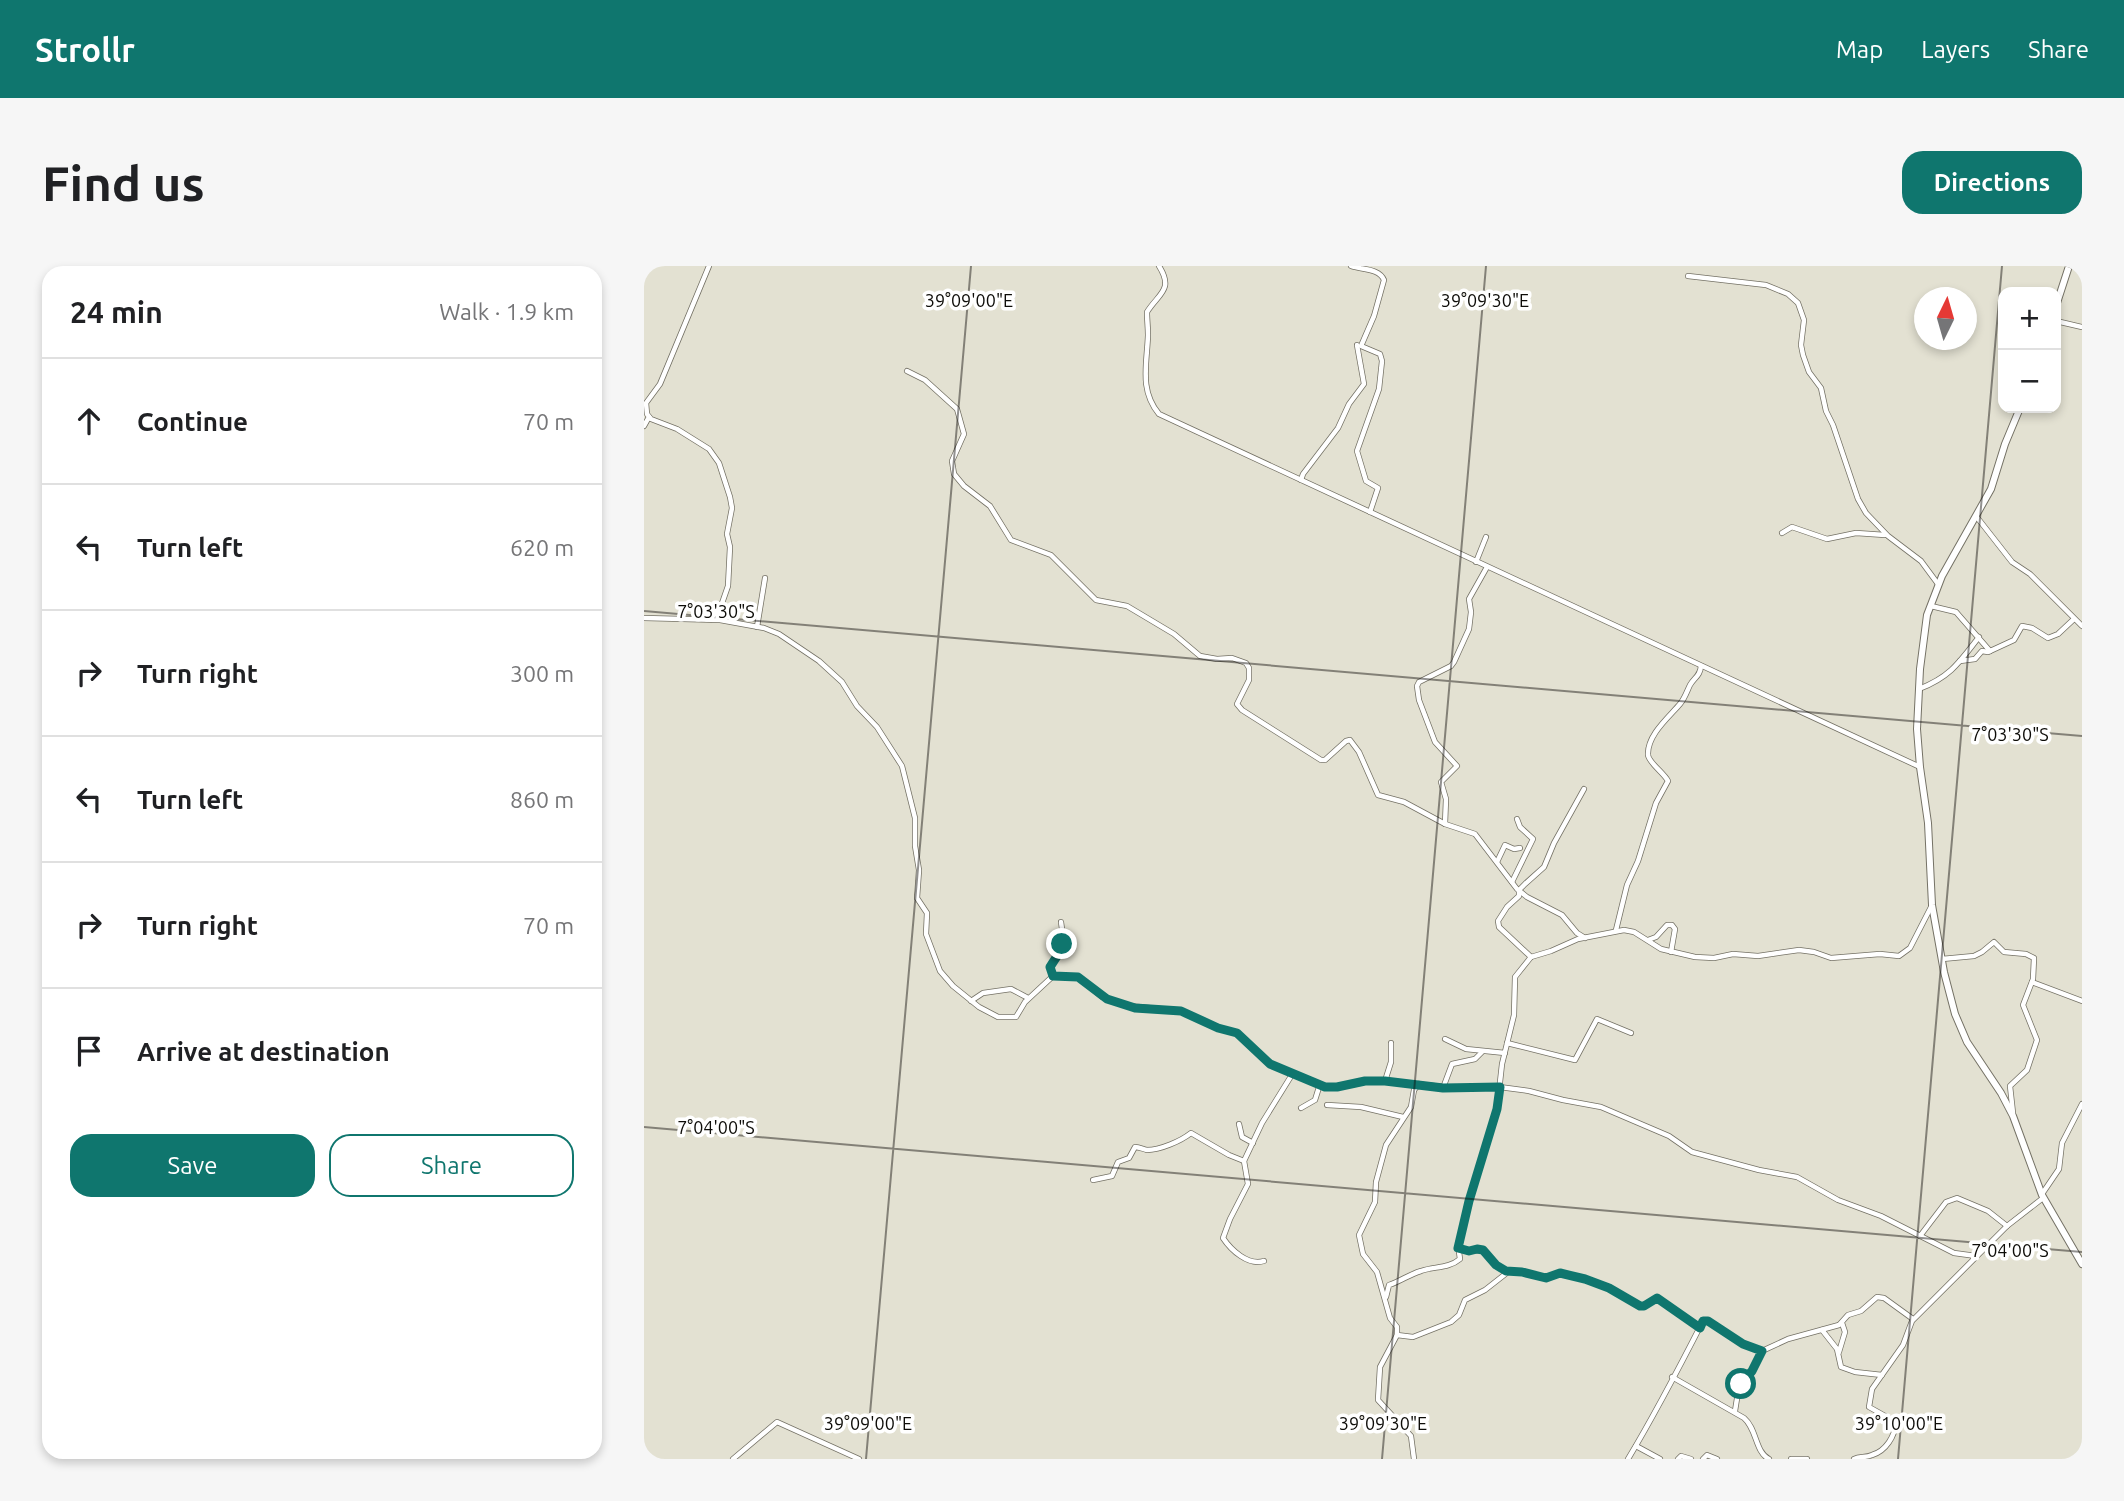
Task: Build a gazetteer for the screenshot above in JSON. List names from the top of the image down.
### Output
{
  "north": "top",
  "page": {
    "header": "Strollr",
    "nav": ["Map", "Layers", "Share"],
    "buttons": [
      "Directions",
      ["Save", "Share"]
    ],
    "title": "Find us",
    "heading": ["24 min", "Walk · 1.9 km"],
    "map_buttons": ["+", "−"],
    "list": [
      ["Continue", "70 m"],
      ["Turn left", "620 m"],
      ["Turn right", "300 m"],
      ["Turn left", "860 m"],
      ["Turn right", "70 m"],
      "Arrive at destination"
    ]
  },
  "coordinates": [
    "39°09'00\"E",
    "39°09'30\"E",
    "7°03'30\"S",
    "7°04'00\"S",
    "39°10'00\"E"
  ]
}
